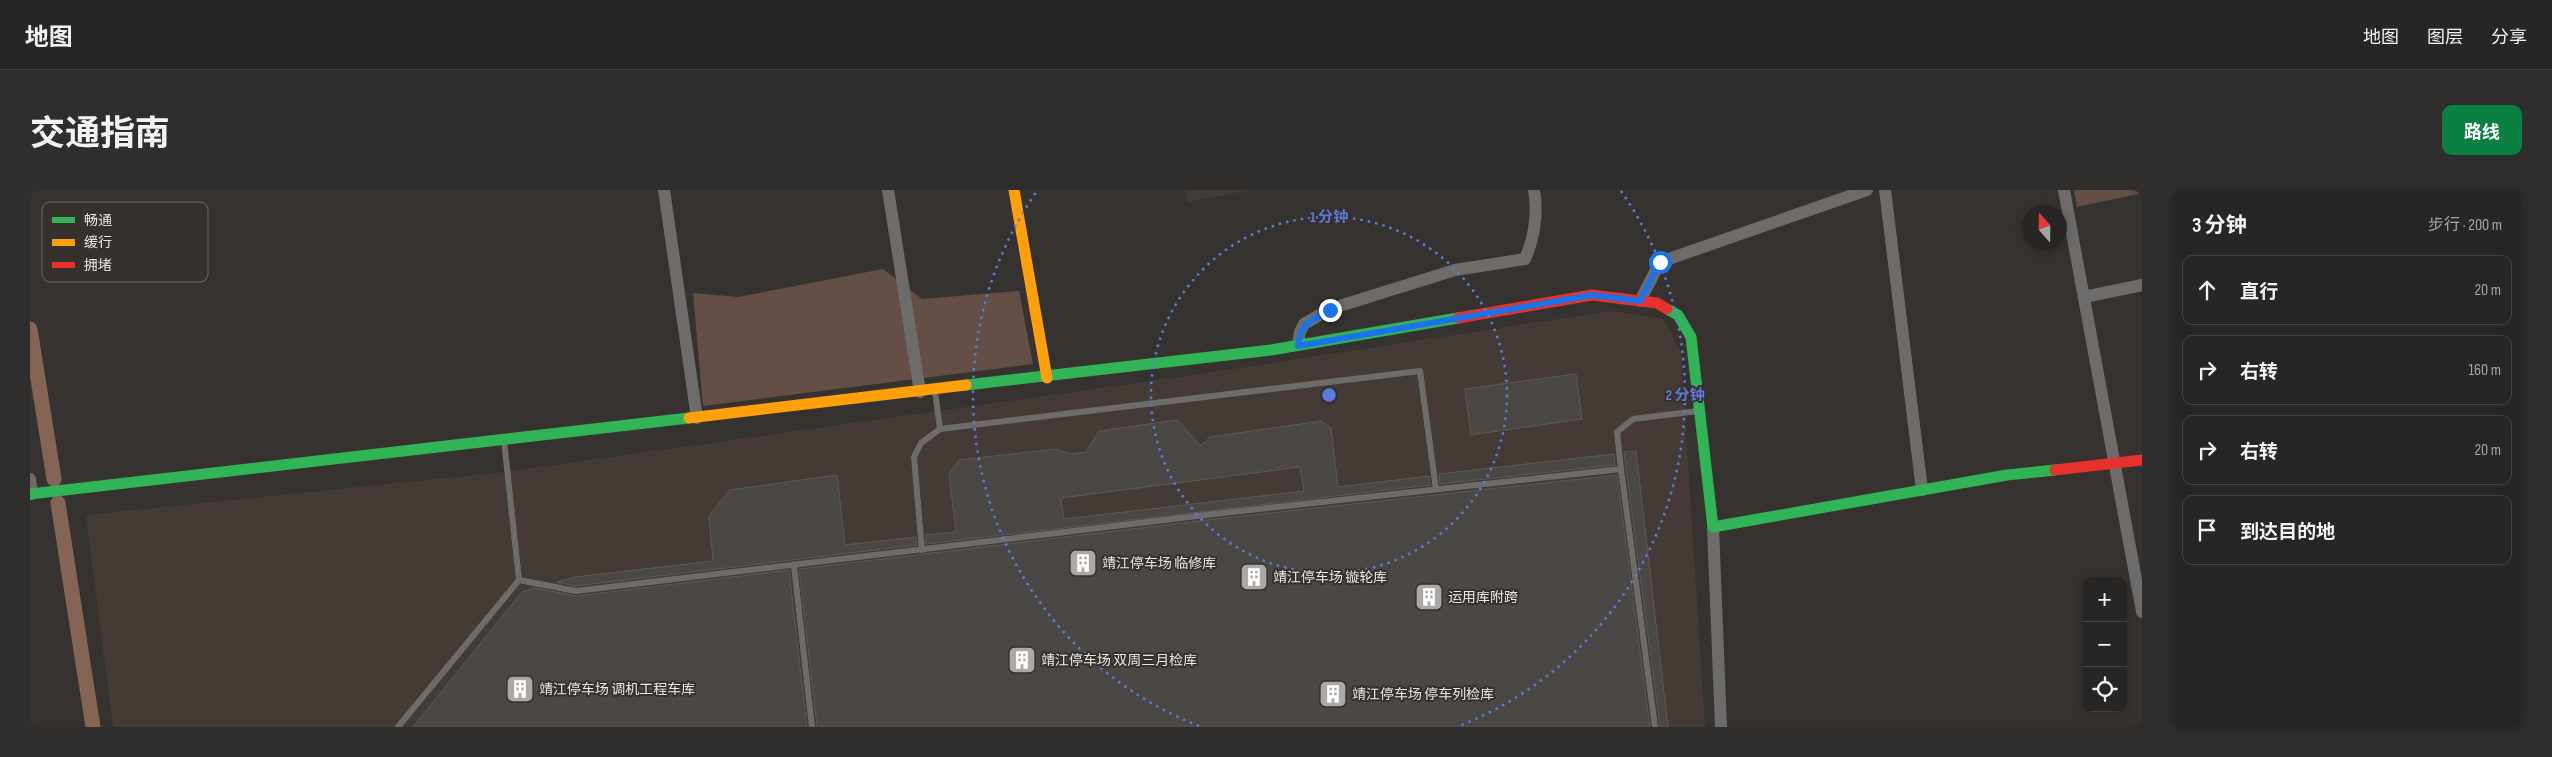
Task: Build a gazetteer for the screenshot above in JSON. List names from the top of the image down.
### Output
{
  "places": {
    "building": [
      "靖江停车场 临修库",
      "靖江停车场 镟轮库",
      "运用库附跨",
      "靖江停车场 双周三月检库",
      "靖江停车场 调机工程车库",
      "靖江停车场 停车列检库"
    ]
  },
  "legend": ["畅通", "缓行", "拥堵"],
  "north": "top",
  "page": {
    "header": "地图",
    "nav": ["地图", "图层", "分享"],
    "title": "交通指南",
    "buttons": "路线",
    "heading": ["3 分钟", "步行 · 200 m"],
    "list": [
      ["直行", "20 m"],
      ["右转", "160 m"],
      ["右转", "20 m"],
      "到达目的地"
    ],
    "map_buttons": ["+", "−"]
  },
  "rings": ["1 分钟", "2 分钟"]
}
